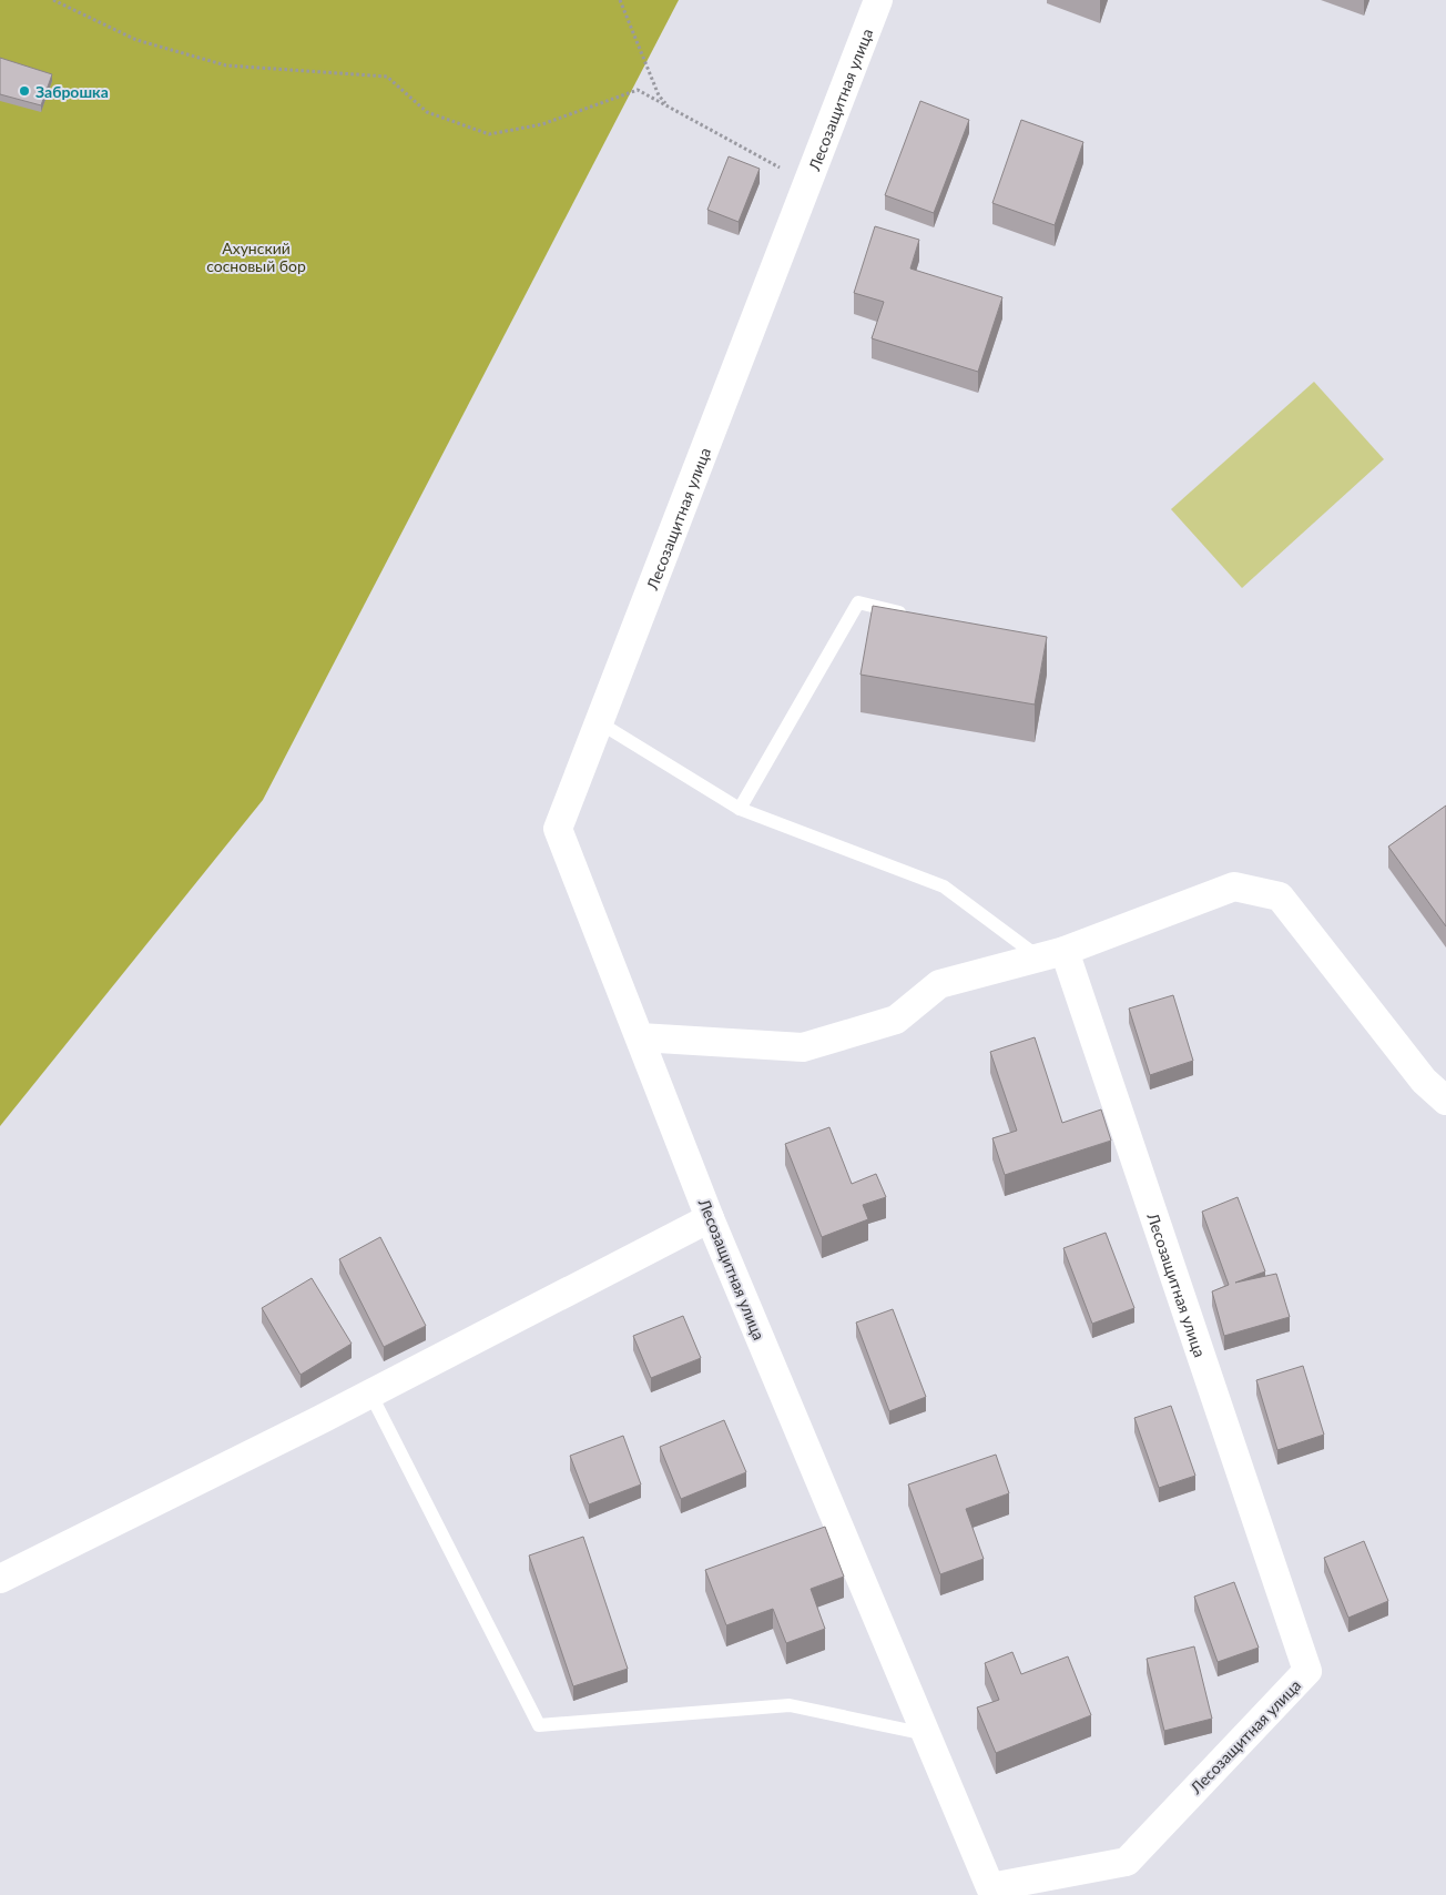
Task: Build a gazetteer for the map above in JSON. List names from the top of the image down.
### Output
{
  "streets": {
    "street": ["Лесозащитная улица"]
  },
  "parks": ["Ахунский сосновый бор"],
  "places": ["Заброшка"]
}
